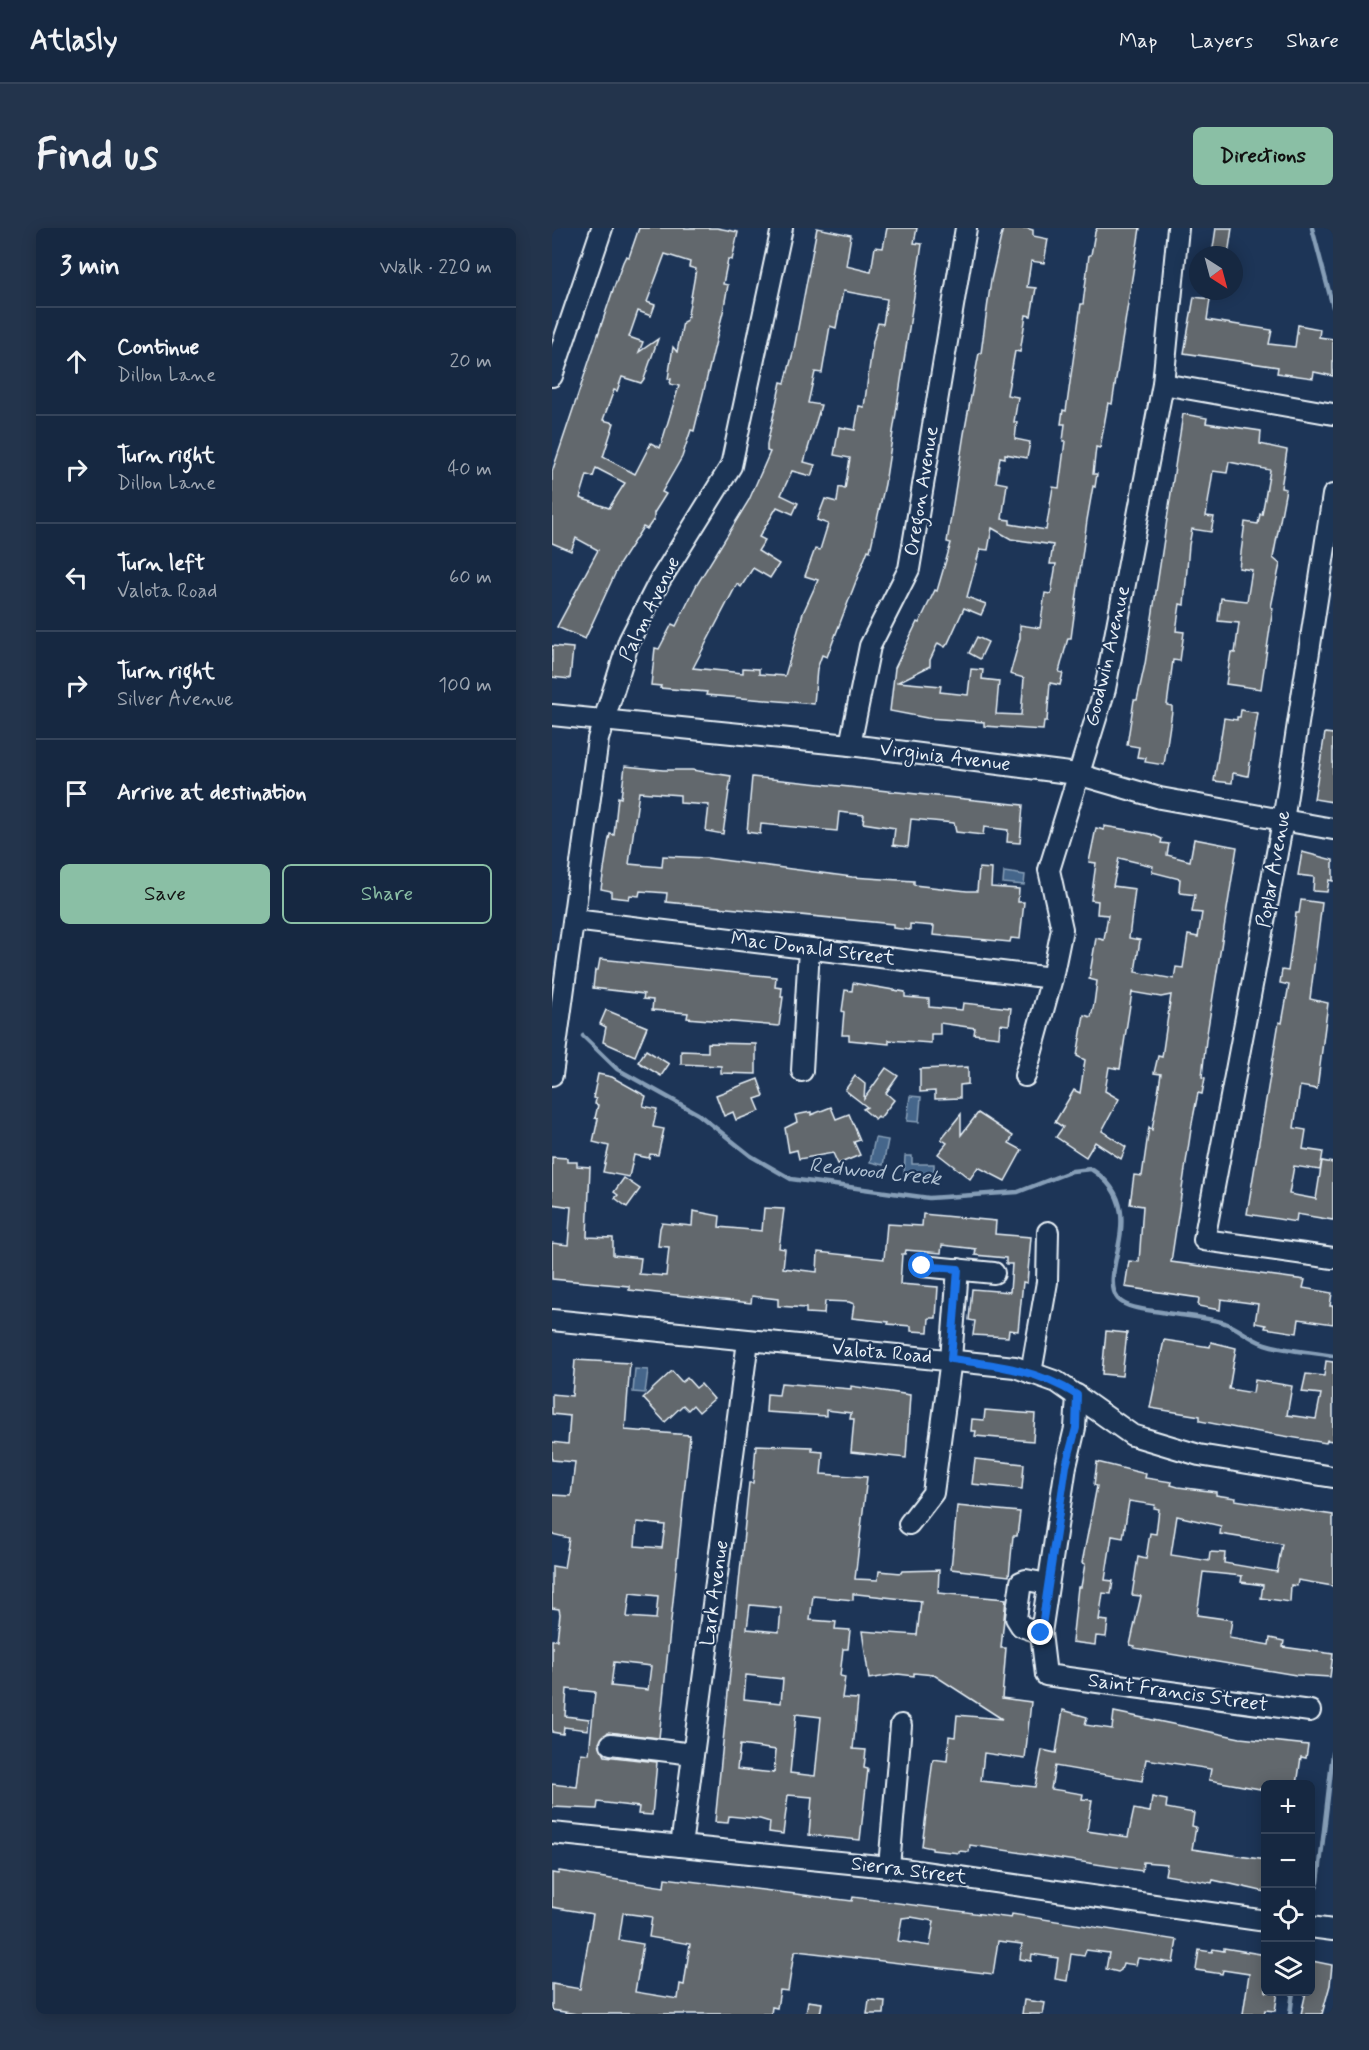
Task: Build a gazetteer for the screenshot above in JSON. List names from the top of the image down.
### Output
{
  "streets": {
    "street": [
      "Oregon Avenue",
      "Palm Avenue",
      "Goodwin Avenue",
      "Virginia Avenue",
      "Poplar Avenue",
      "Mac Donald Street",
      "Valota Road",
      "Lark Avenue",
      "Saint Francis Street",
      "Sierra Street"
    ]
  },
  "crossings": [
    ["Oregon Avenue", "Virginia Avenue"],
    ["Palm Avenue", "Virginia Avenue"],
    ["Palm Avenue", "Mac Donald Street"],
    ["Goodwin Avenue", "Virginia Avenue"],
    ["Goodwin Avenue", "Mac Donald Street"],
    ["Virginia Avenue", "Poplar Avenue"],
    ["Valota Road", "Lark Avenue"],
    ["Lark Avenue", "Sierra Street"]
  ],
  "water": ["Redwood Creek"],
  "north": "bottom right",
  "page": {
    "header": "Atlasly",
    "nav": ["Map", "Layers", "Share"],
    "buttons": [
      "Directions",
      ["Save", "Share"]
    ],
    "title": "Find us",
    "heading": ["3 min", "Walk · 220 m"],
    "list": [
      ["Continue", "Dillon Lane", "20 m"],
      ["Turn right", "Dillon Lane", "40 m"],
      ["Turn left", "Valota Road", "60 m"],
      ["Turn right", "Silver Avenue", "100 m"],
      "Arrive at destination"
    ],
    "map_buttons": ["+", "−"]
  }
}
